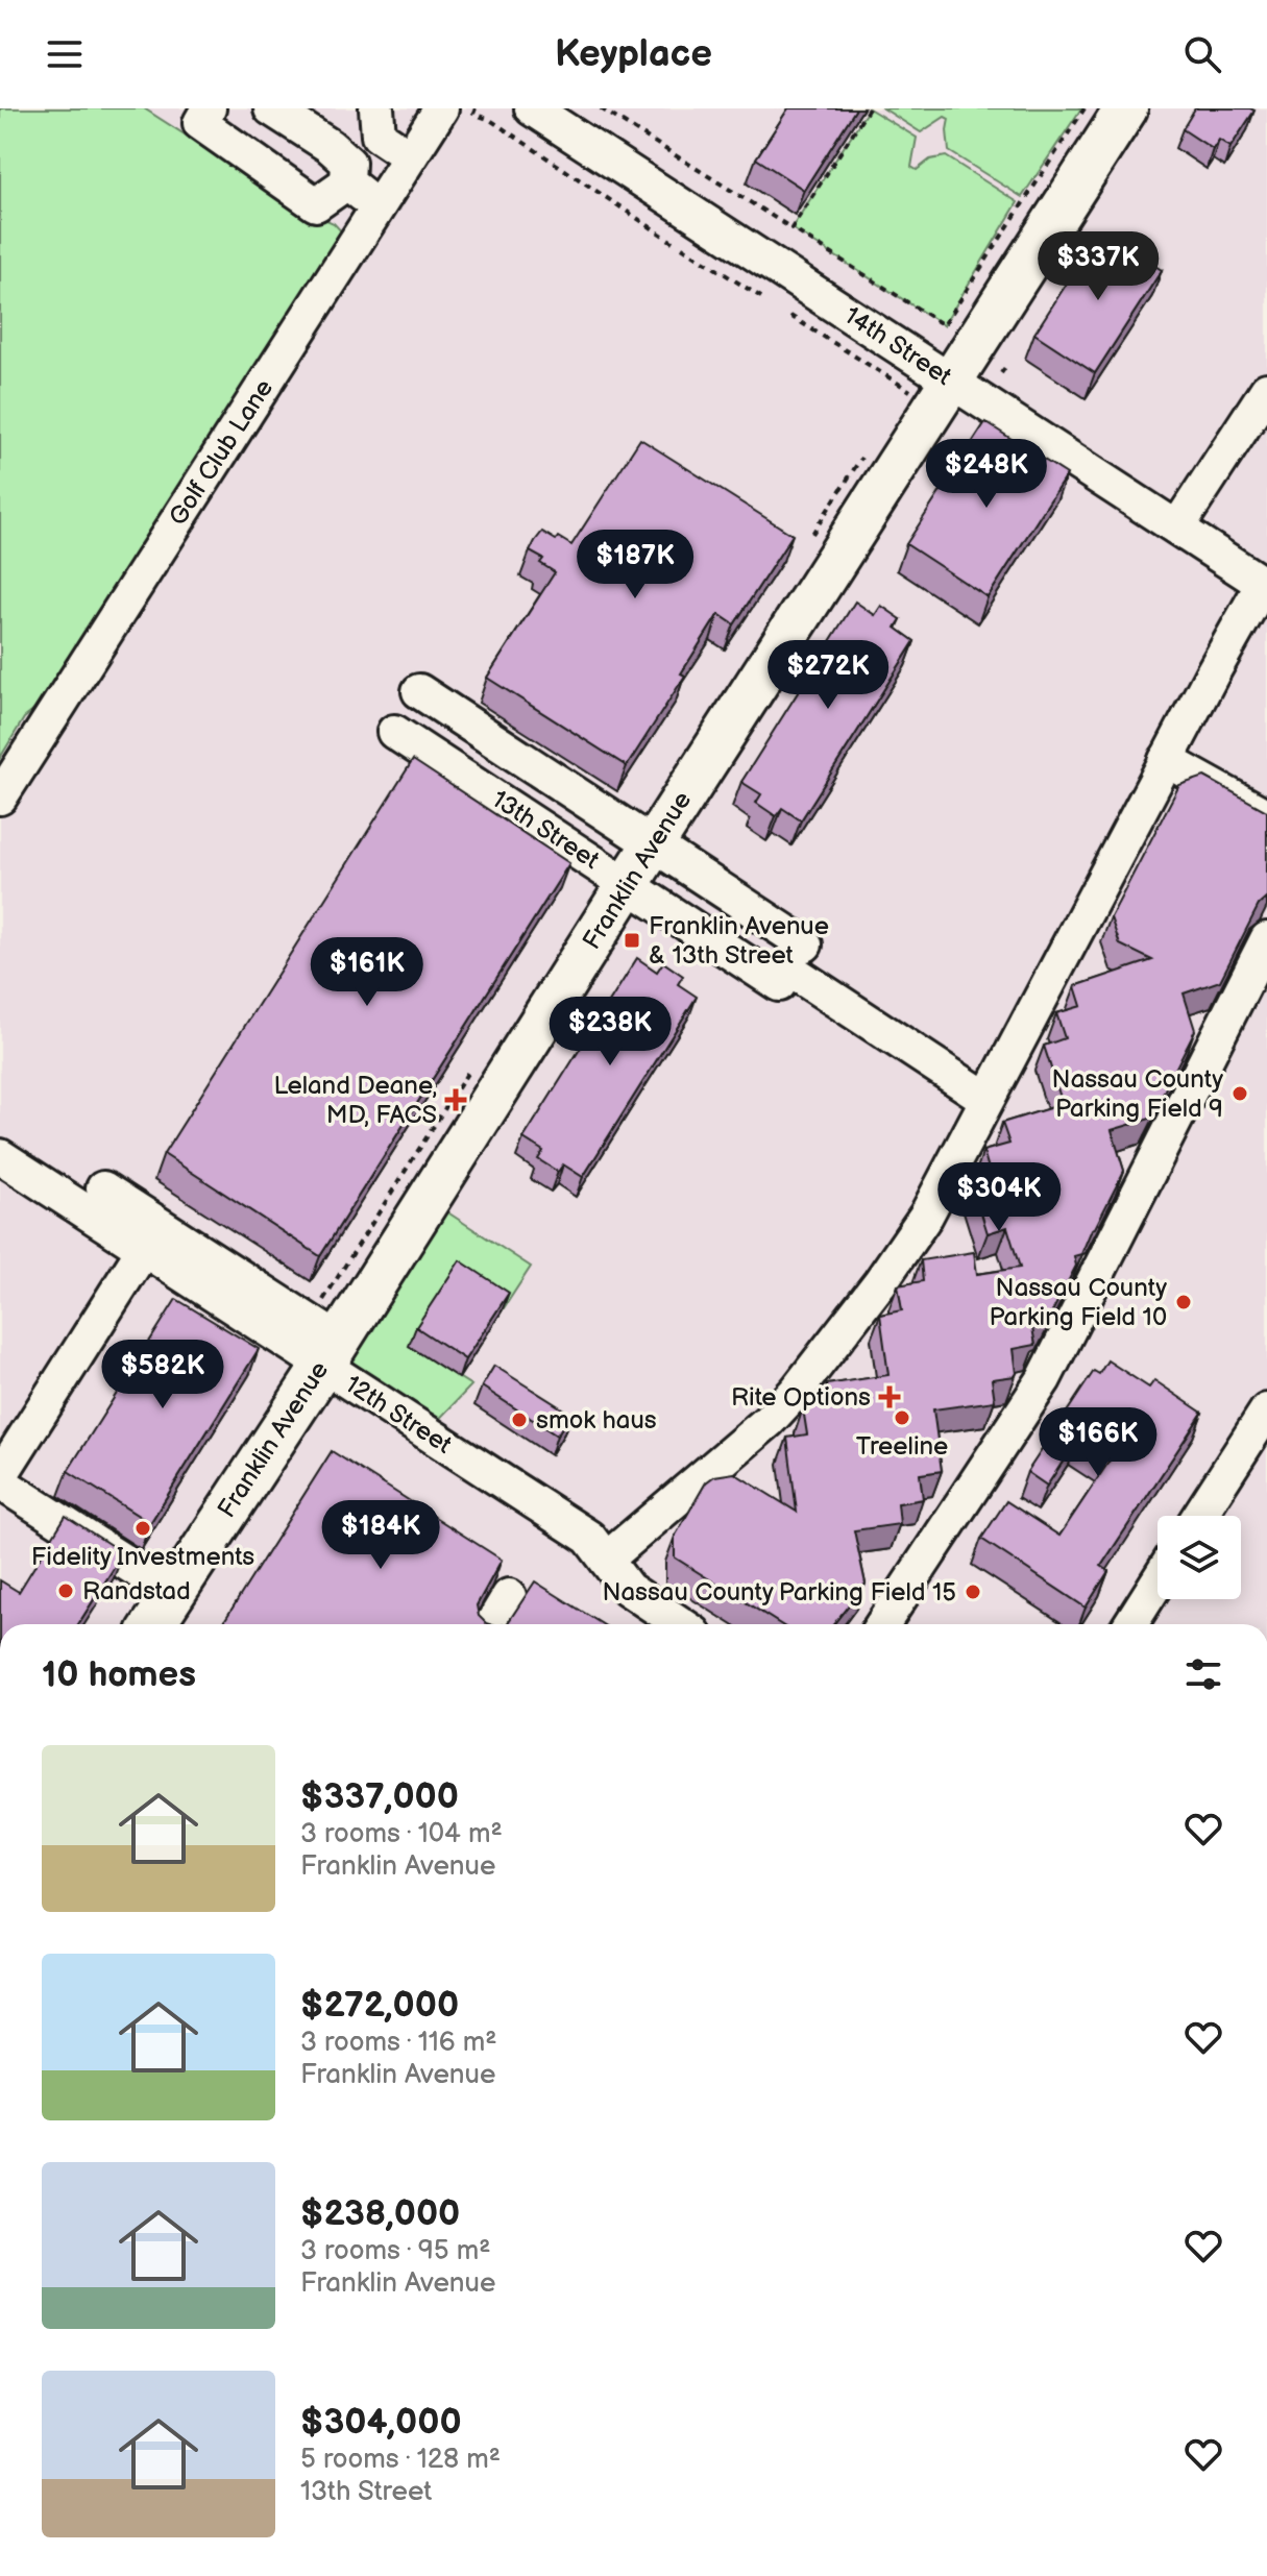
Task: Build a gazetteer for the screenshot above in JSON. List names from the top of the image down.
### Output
{
  "streets": {
    "main road": ["Franklin Avenue"],
    "street": [
      "14th Street",
      "Golf Club Lane",
      "13th Street",
      "12th Street"
    ]
  },
  "crossings": [
    ["14th Street", "Franklin Avenue"],
    ["13th Street", "Franklin Avenue"],
    ["Franklin Avenue", "12th Street"]
  ],
  "places": {
    "transit": ["Franklin Avenue & 13th Street"],
    "other": [
      "Nassau County Parking Field 9",
      "Nassau County Parking Field 10",
      "Treeline",
      "smok haus",
      "Fidelity Investments",
      "Randstad",
      "Nassau County Parking Field 15"
    ],
    "health": ["Leland Deane, MD, FACS", "Rite Options"]
  },
  "page": {
    "header": "Keyplace",
    "price": [
      "$337K",
      "$248K",
      "$187K",
      "$272K",
      "$161K",
      "$238K",
      "$304K",
      "$582K",
      "$166K",
      "$184K"
    ],
    "heading": "10 homes",
    "list": [
      {
        "name": "$337,000",
        "note": "3 rooms · 104 m² · Franklin Avenue"
      },
      {
        "name": "$272,000",
        "note": "3 rooms · 116 m² · Franklin Avenue"
      },
      {
        "name": "$238,000",
        "note": "3 rooms · 95 m² · Franklin Avenue"
      },
      {
        "name": "$304,000",
        "note": "5 rooms · 128 m² · 13th Street"
      }
    ]
  }
}
